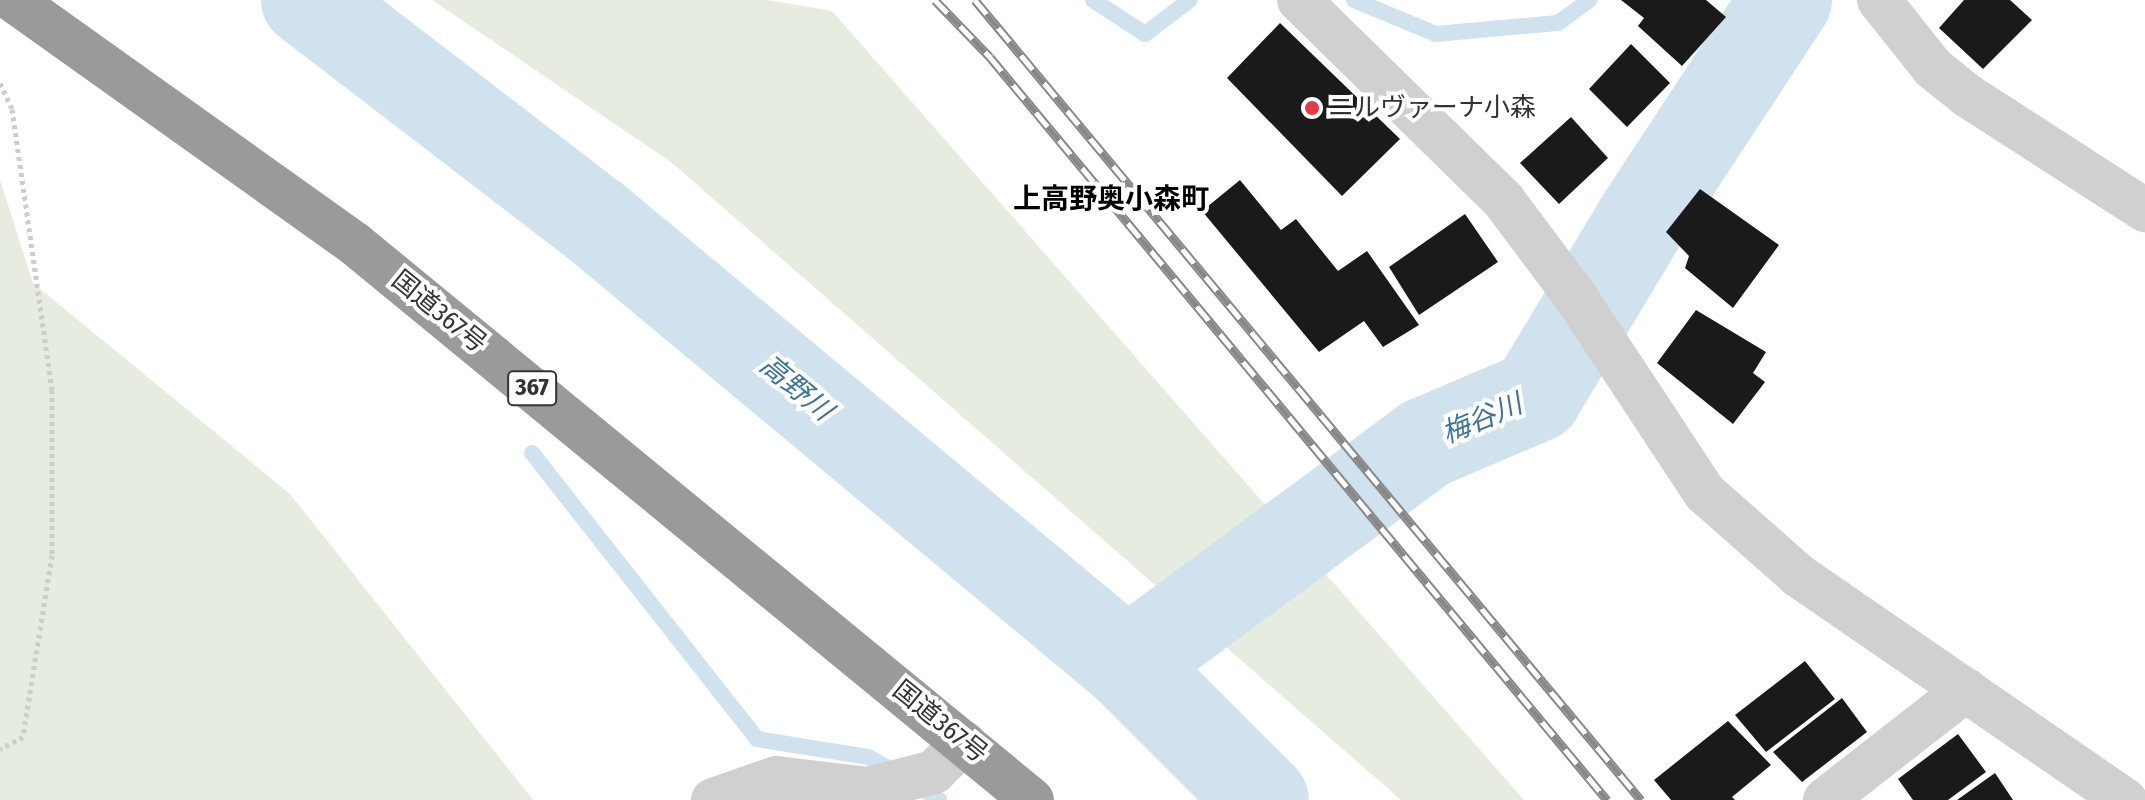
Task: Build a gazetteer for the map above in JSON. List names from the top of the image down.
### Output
{
  "streets": {
    "highway": ["国道367号", "367"]
  },
  "districts": ["上高野奥小森町"],
  "water": ["高野川", "梅谷川"],
  "places": ["ニルヴァーナ小森"]
}
